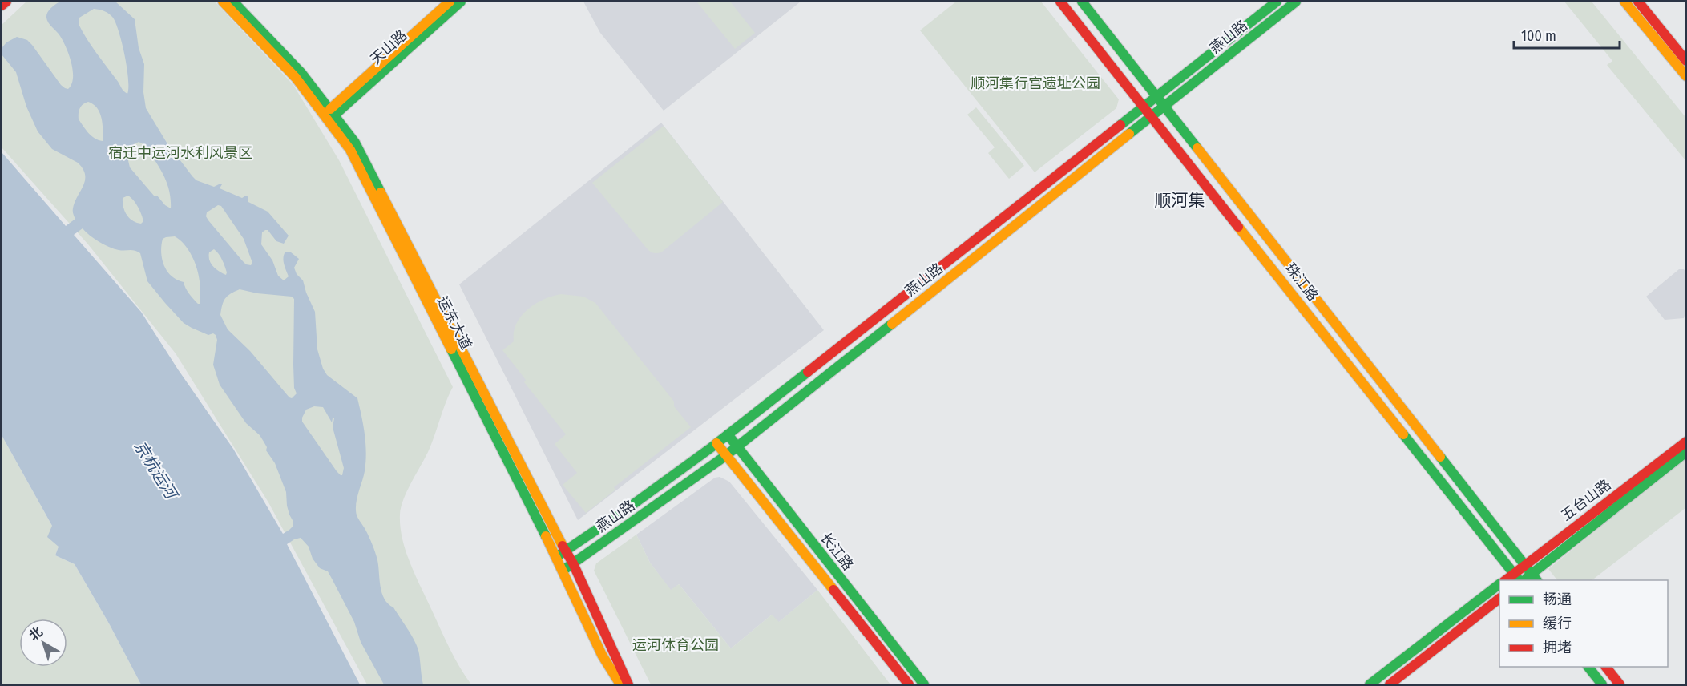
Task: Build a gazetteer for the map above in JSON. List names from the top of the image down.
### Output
{
  "streets": {
    "street": [
      "燕山路",
      "天山路",
      "珠江路",
      "运东大道",
      "五台山路",
      "长江路"
    ]
  },
  "crossings": [
    ["燕山路", "珠江路"],
    ["燕山路", "运东大道"],
    ["燕山路", "长江路"],
    ["天山路", "运东大道"],
    ["珠江路", "五台山路"]
  ],
  "districts": ["顺河集"],
  "water": ["京杭运河"],
  "parks": ["顺河集行宫遗址公园", "宿迁中运河水利风景区", "运河体育公园"],
  "legend": ["畅通", "缓行", "拥堵"],
  "scale_bar": "100 m",
  "north": "top left"
}
